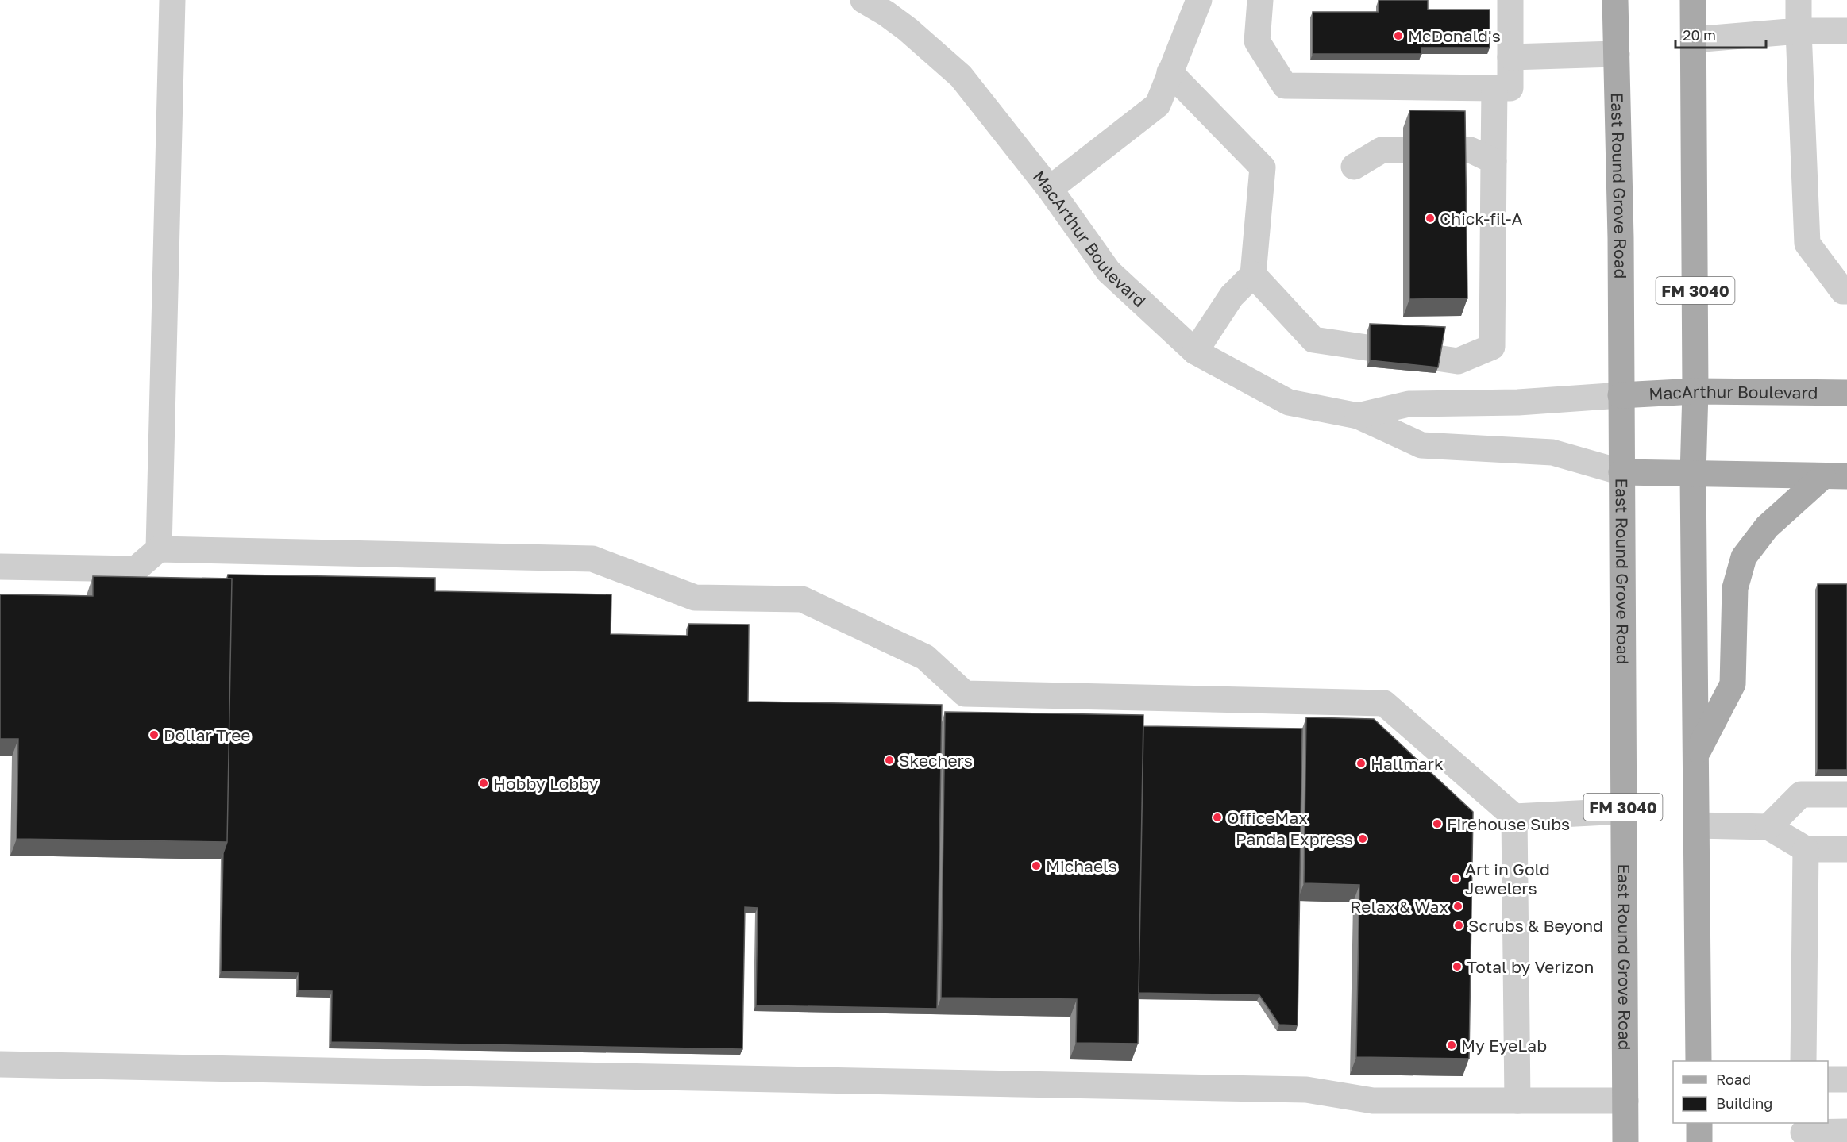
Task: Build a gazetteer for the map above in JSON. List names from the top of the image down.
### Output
{
  "streets": {
    "main road": ["East Round Grove Road", "MacArthur Boulevard", "FM 3040"]
  },
  "crossings": [
    ["East Round Grove Road", "MacArthur Boulevard"],
    ["MacArthur Boulevard", "FM 3040"]
  ],
  "places": [
    "McDonald's",
    "Chick-fil-A",
    "Dollar Tree",
    "Skechers",
    "Hallmark",
    "Hobby Lobby",
    "OfficeMax",
    "Firehouse Subs",
    "Panda Express",
    "Michaels",
    "Art in Gold Jewelers",
    "Relax & Wax",
    "Scrubs & Beyond",
    "Total by Verizon",
    "My EyeLab"
  ],
  "legend": ["Road", "Building"],
  "scale_bar": "20 m"
}
